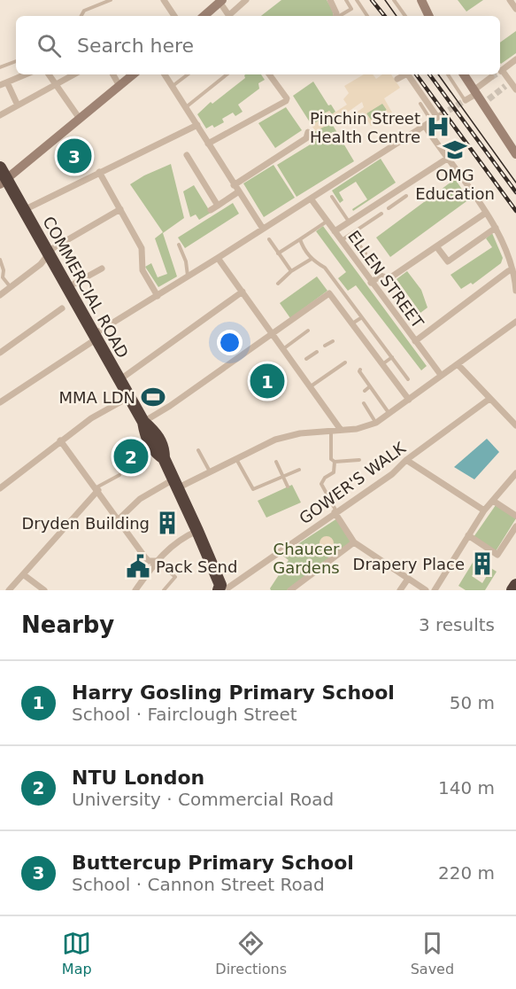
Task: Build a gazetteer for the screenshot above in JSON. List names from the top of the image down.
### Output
{
  "streets": {
    "highway": ["COMMERCIAL ROAD"],
    "street": ["ELLEN STREET", "GOWER'S WALK"]
  },
  "crossings": [
    ["COMMERCIAL ROAD", "GOWER'S WALK"]
  ],
  "parks": ["Chaucer Gardens"],
  "places": {
    "hospital": ["Pinchin Street Health Centre"],
    "school or university": ["OMG Education"],
    "sports": ["MMA LDN"],
    "building": ["Dryden Building", "Drapery Place"],
    "public building": ["Pack Send"]
  },
  "page": {
    "search": "Search here",
    "pins": ["3", "1", "2"],
    "heading": ["Nearby", "3 results"],
    "list": [
      {
        "mark": "1",
        "name": "Harry Gosling Primary School",
        "note": "School · Fairclough Street",
        "value": "50 m"
      },
      {
        "mark": "2",
        "name": "NTU London",
        "note": "University · Commercial Road",
        "value": "140 m"
      },
      {
        "mark": "3",
        "name": "Buttercup Primary School",
        "note": "School · Cannon Street Road",
        "value": "220 m"
      }
    ],
    "nav": ["Map", "Directions", "Saved"]
  }
}
